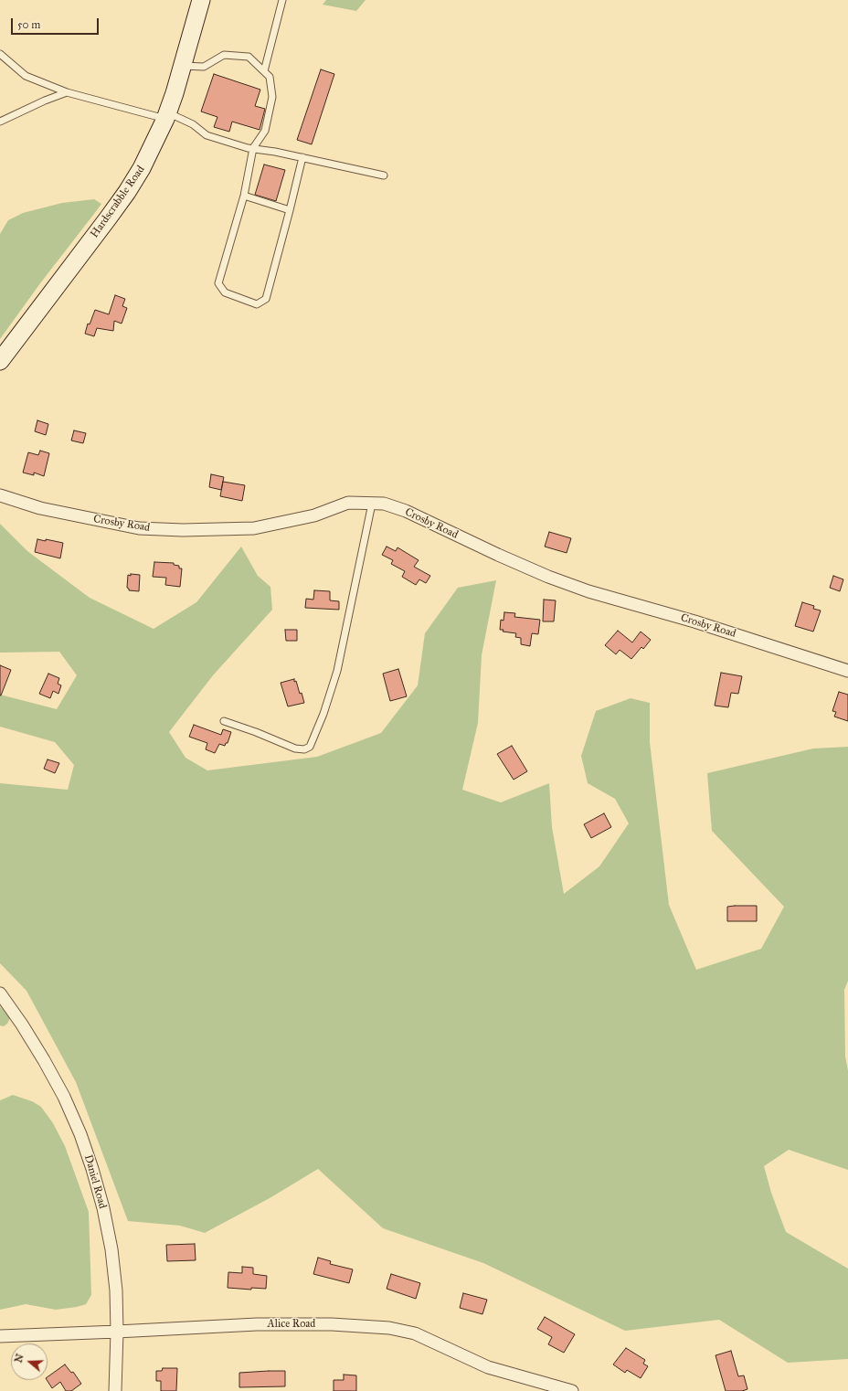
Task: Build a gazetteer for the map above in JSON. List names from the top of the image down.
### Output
{
  "streets": {
    "street": [
      "Hardscrabble Road",
      "Crosby Road",
      "Daniel Road",
      "Alice Road"
    ]
  },
  "crossings": [
    ["Daniel Road", "Alice Road"]
  ],
  "scale_bar": "50 m",
  "north": "left"
}
